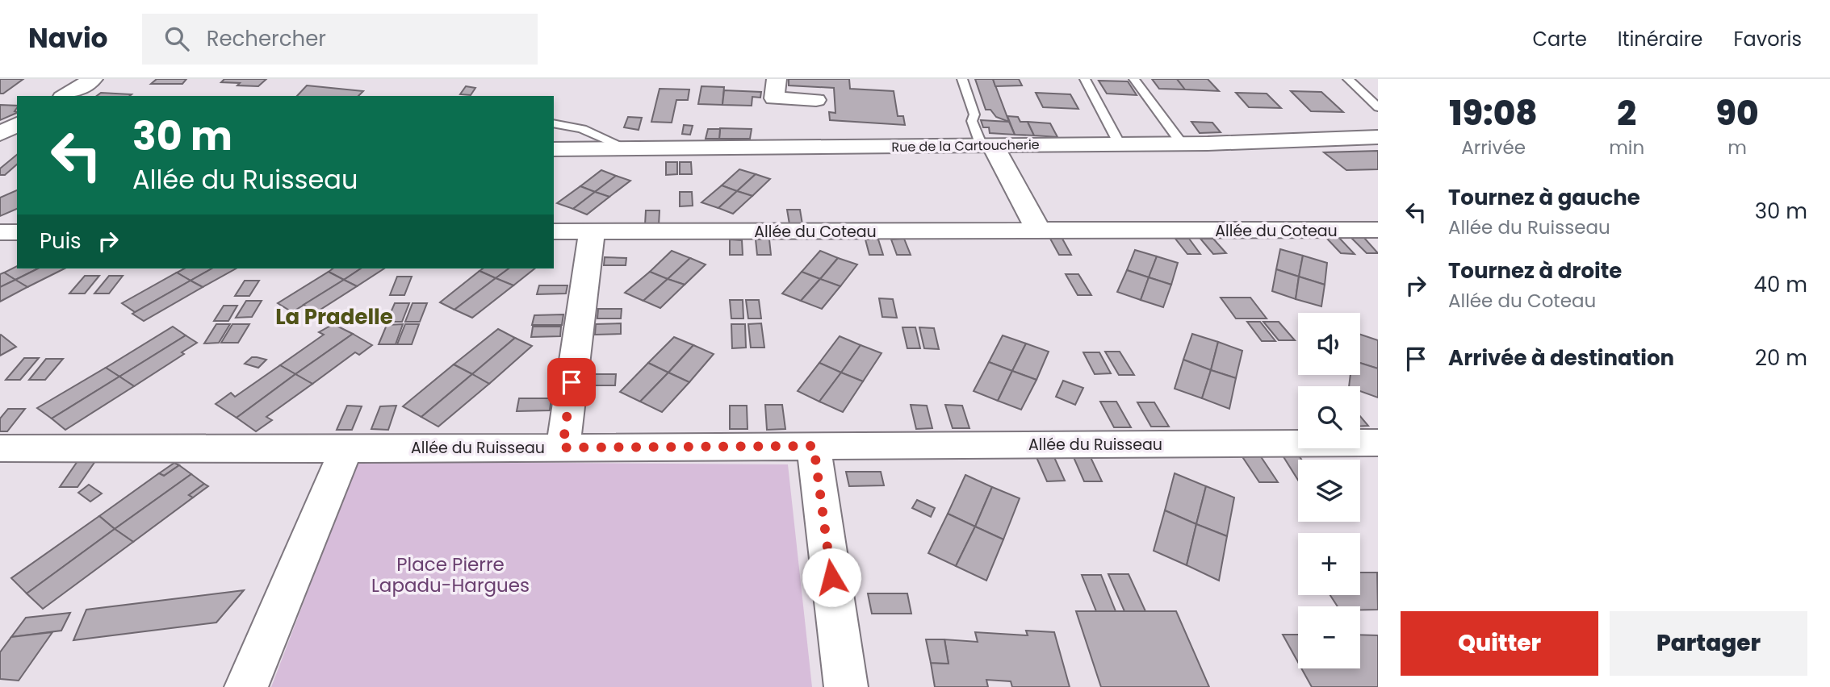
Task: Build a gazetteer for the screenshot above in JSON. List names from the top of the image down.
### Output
{
  "streets": {
    "street": ["Rue de la Cartoucherie", "Allée du Coteau", "Allée du Ruisseau"]
  },
  "districts": ["La Pradelle"],
  "parks": ["Place Pierre Lapadu-Hargues"],
  "page": {
    "header": "Navio",
    "search": "Rechercher",
    "nav": ["Carte", "Itinéraire", "Favoris"],
    "eta": [
      "19:08",
      "Arrivée",
      "2",
      "min",
      "90",
      "m"
    ],
    "turn": ["30 m", "Allée du Ruisseau"],
    "list": [
      {
        "name": "Tournez à gauche",
        "note": "Allée du Ruisseau",
        "value": "30 m"
      },
      {
        "name": "Tournez à droite",
        "note": "Allée du Coteau",
        "value": "40 m"
      },
      {
        "name": "Arrivée à destination",
        "value": "20 m"
      }
    ],
    "then": "Puis",
    "map_buttons": ["+", "−"],
    "buttons": ["Quitter", "Partager"]
  }
}
